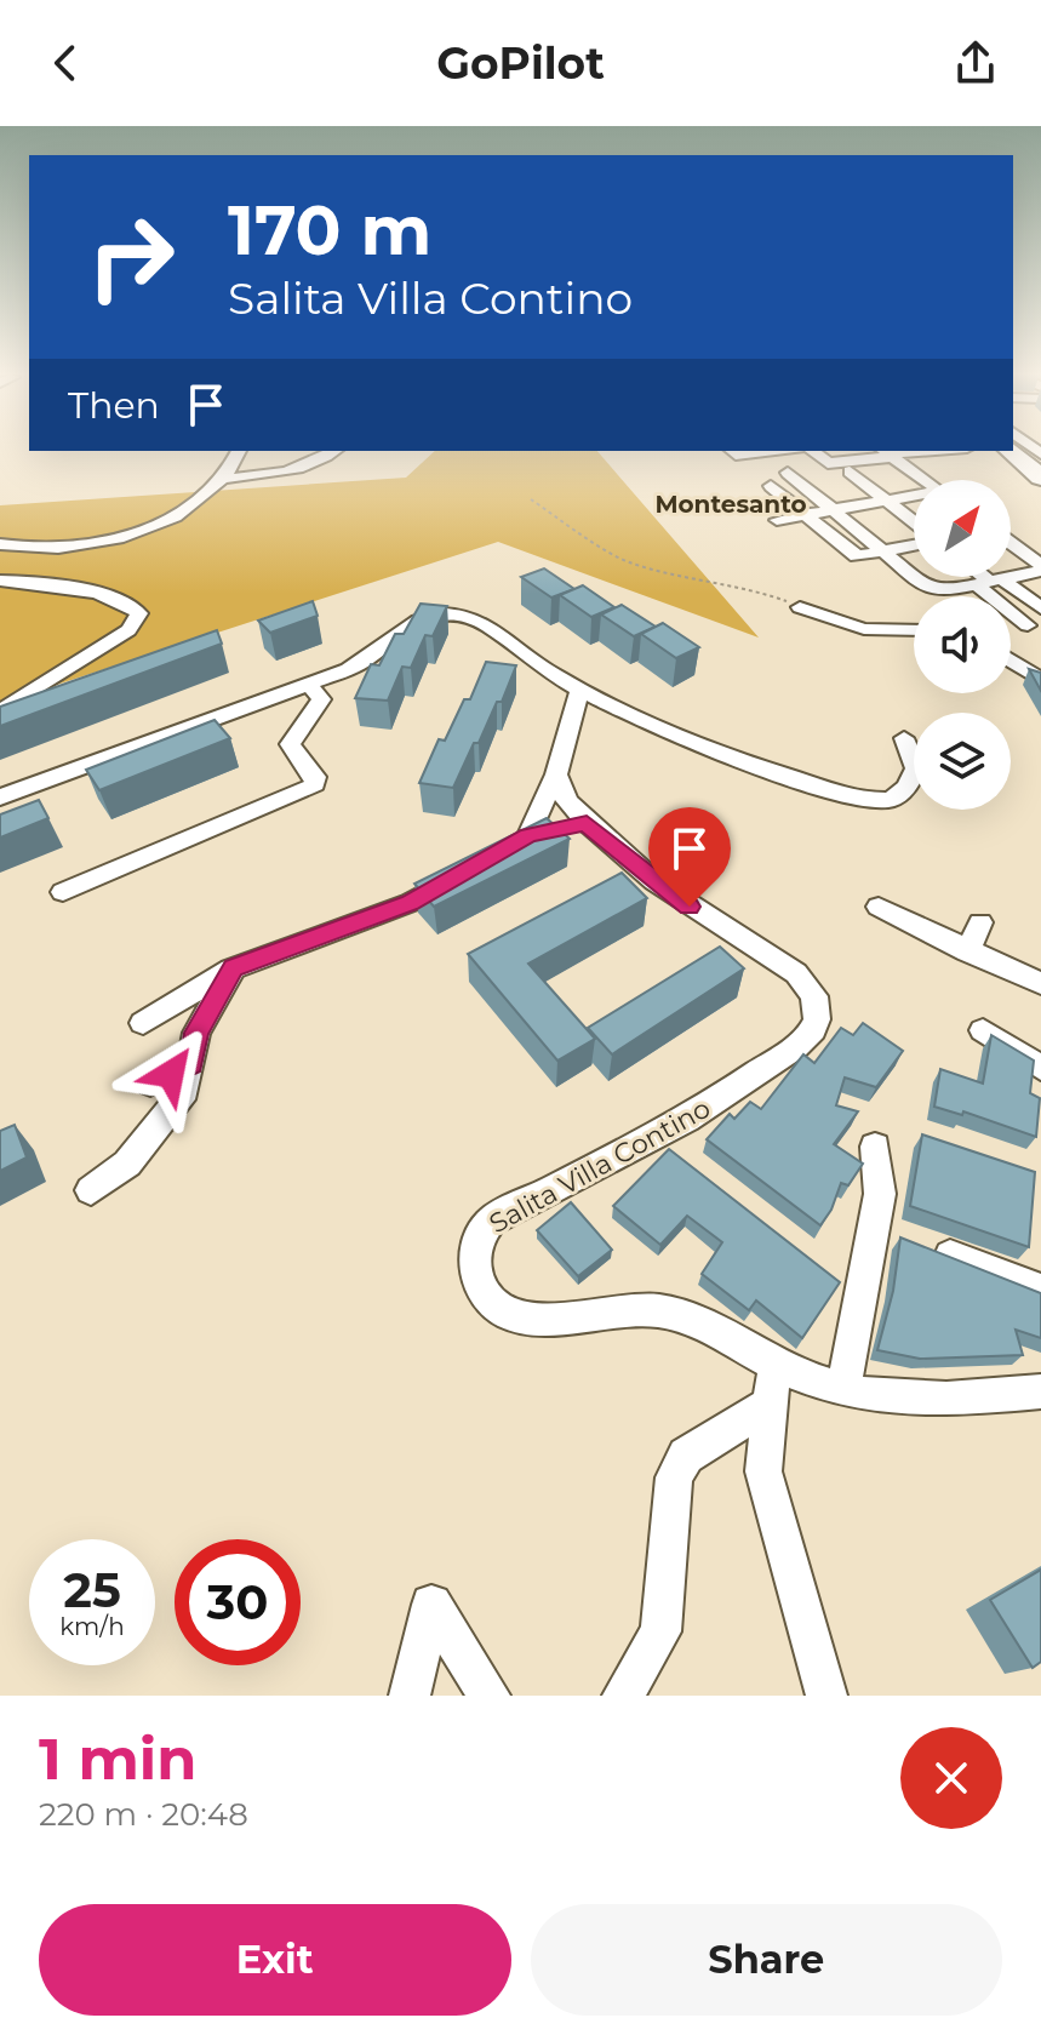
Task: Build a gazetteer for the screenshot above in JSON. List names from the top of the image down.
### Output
{
  "streets": {
    "street": ["Salita Villa Contino"]
  },
  "districts": ["Montesanto"],
  "north": "top right",
  "page": {
    "header": "GoPilot",
    "turn": ["170 m", "Salita Villa Contino"],
    "then": "Then",
    "speed": "25 km/h",
    "limit": "30",
    "heading": ["1 min", "220 m · 20:48"],
    "buttons": ["Exit", "Share"]
  }
}
